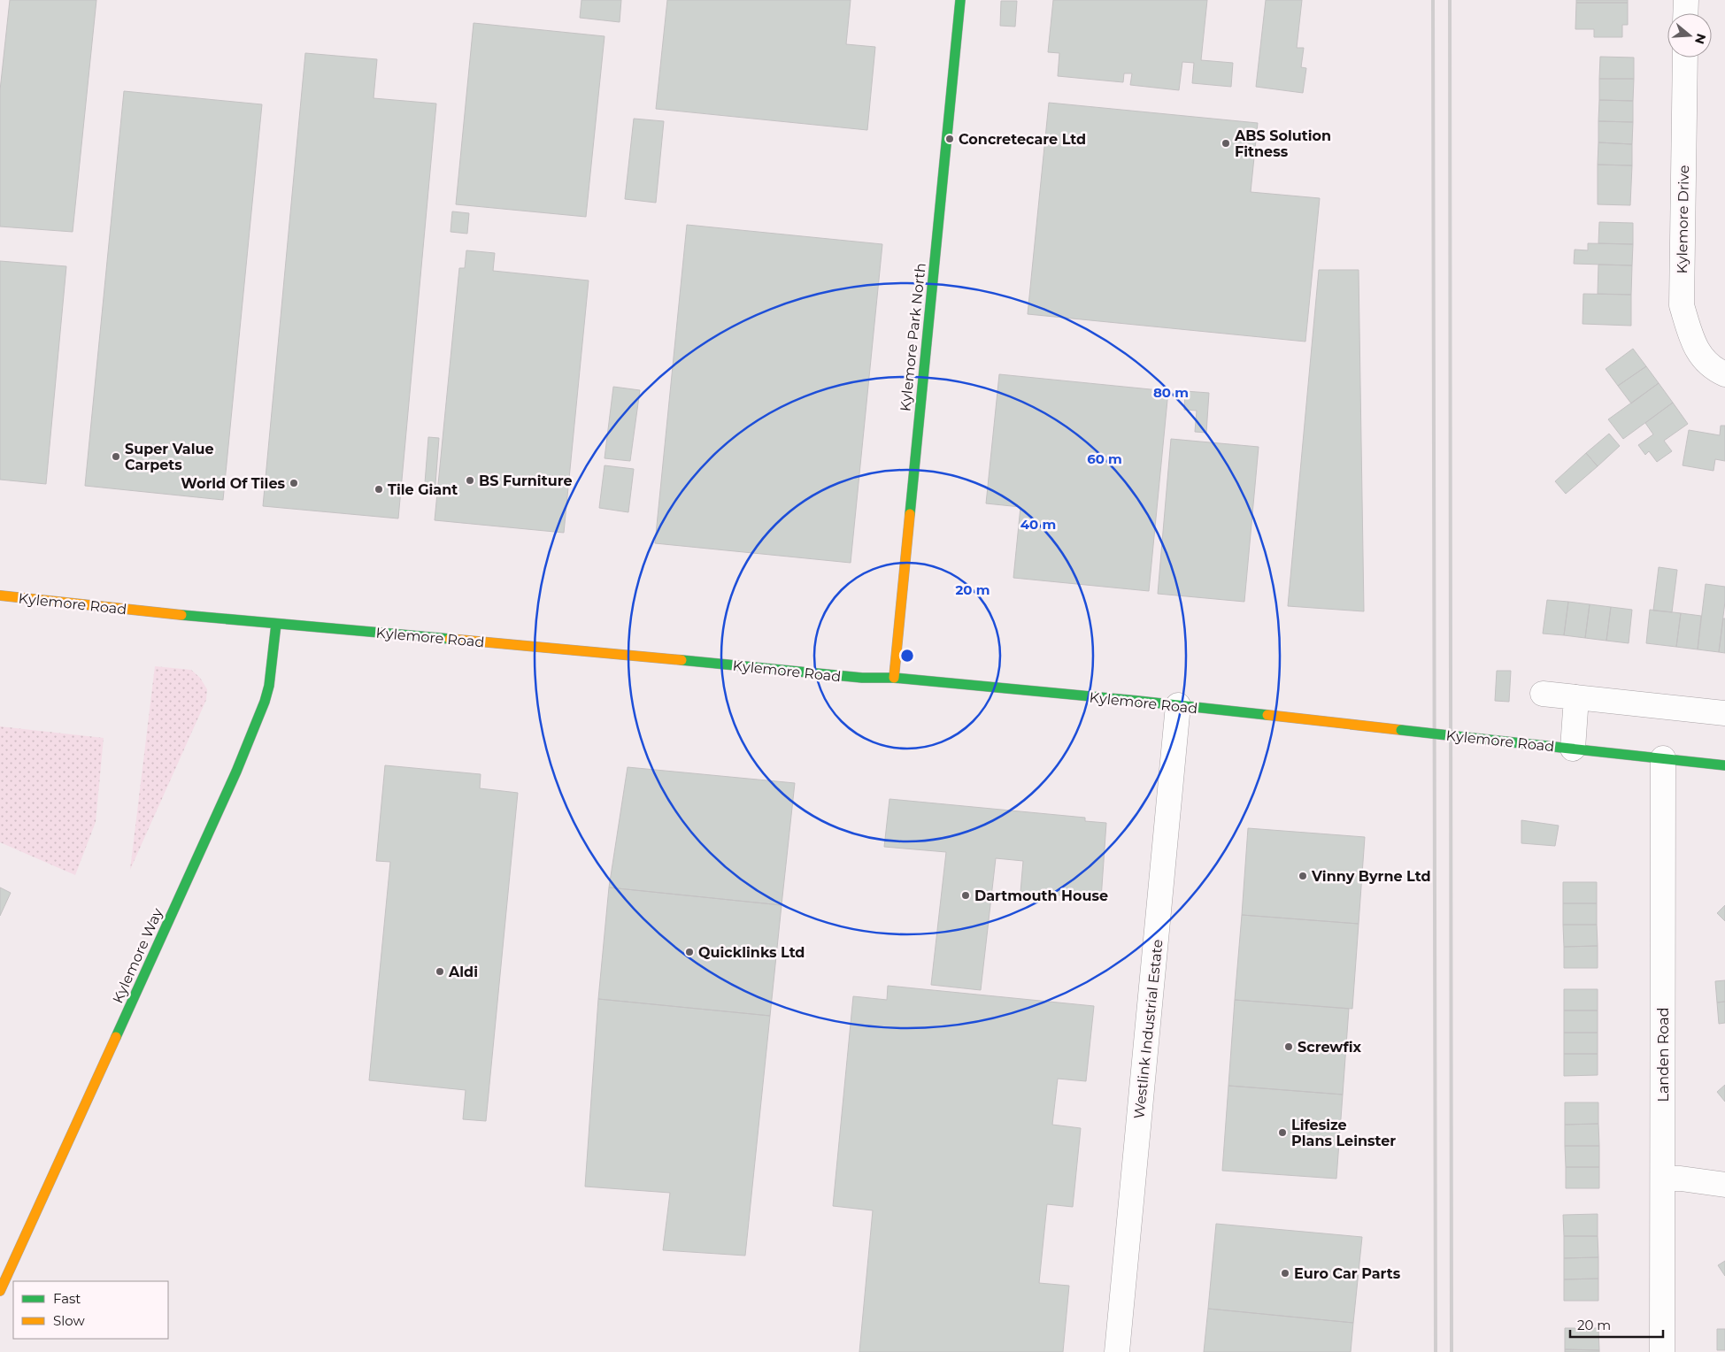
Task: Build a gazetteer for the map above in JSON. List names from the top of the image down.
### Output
{
  "streets": {
    "main road": ["Kylemore Park North", "Kylemore Road", "Kylemore Way"],
    "street": ["Kylemore Drive", "Westlink Industrial Estate", "Landen Road"]
  },
  "crossings": [
    ["Kylemore Park North", "Kylemore Road"],
    ["Kylemore Road", "Kylemore Way"],
    ["Kylemore Road", "Westlink Industrial Estate"],
    ["Kylemore Road", "Landen Road"]
  ],
  "places": [
    "Concretecare Ltd",
    "ABS Solution Fitness",
    "Super Value Carpets",
    "BS Furniture",
    "World Of Tiles",
    "Tile Giant",
    "Vinny Byrne Ltd",
    "Dartmouth House",
    "Quicklinks Ltd",
    "Aldi",
    "Screwfix",
    "Lifesize Plans Leinster",
    "Euro Car Parts"
  ],
  "legend": ["Fast", "Slow"],
  "scale_bar": "20 m",
  "north": "right",
  "rings": [
    "80 m",
    "60 m",
    "40 m",
    "20 m"
  ]
}
